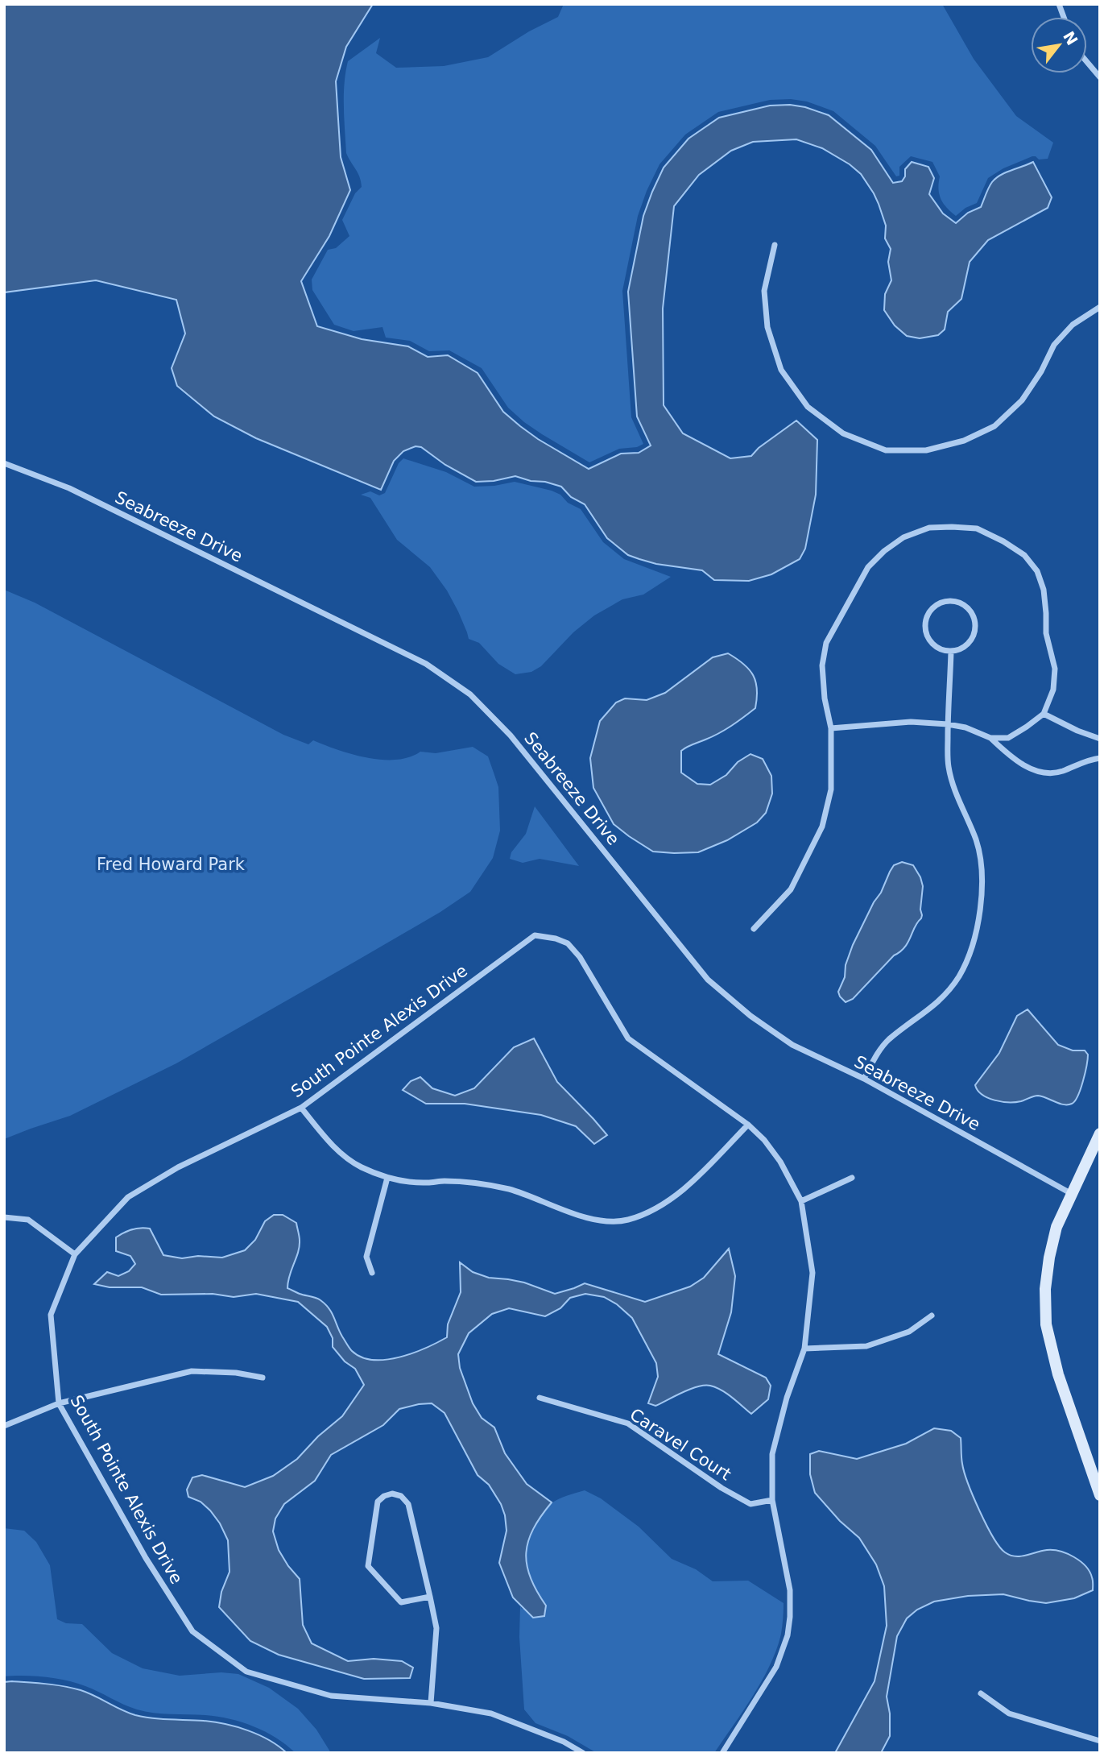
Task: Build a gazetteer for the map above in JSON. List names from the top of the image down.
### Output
{
  "streets": {
    "street": ["Seabreeze Drive", "South Pointe Alexis Drive", "Caravel Court"]
  },
  "crossings": [
    ["South Pointe Alexis Drive", "Caravel Court"]
  ],
  "parks": ["Fred Howard Park"],
  "north": "top right"
}
